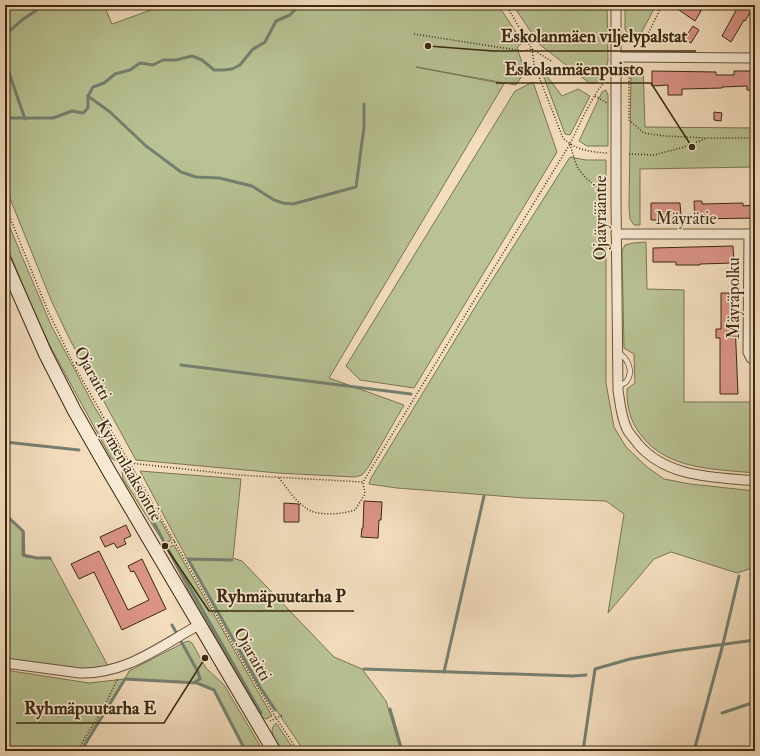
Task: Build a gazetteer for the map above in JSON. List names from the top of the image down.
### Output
{
  "streets": {
    "main road": ["Kymenlaaksontie"],
    "street": ["Ojaäyrääntie", "Mäyrätie", "Mäyräpolku"],
    "path": ["Ojaraitti"]
  },
  "crossings": [
    ["Ojaäyrääntie", "Mäyrätie"],
    ["Mäyrätie", "Mäyräpolku"]
  ],
  "places": [
    "Eskolanmäen viljelypalstat",
    "Eskolanmäenpuisto",
    "Ryhmäpuutarha P",
    "Ryhmäpuutarha E"
  ]
}
